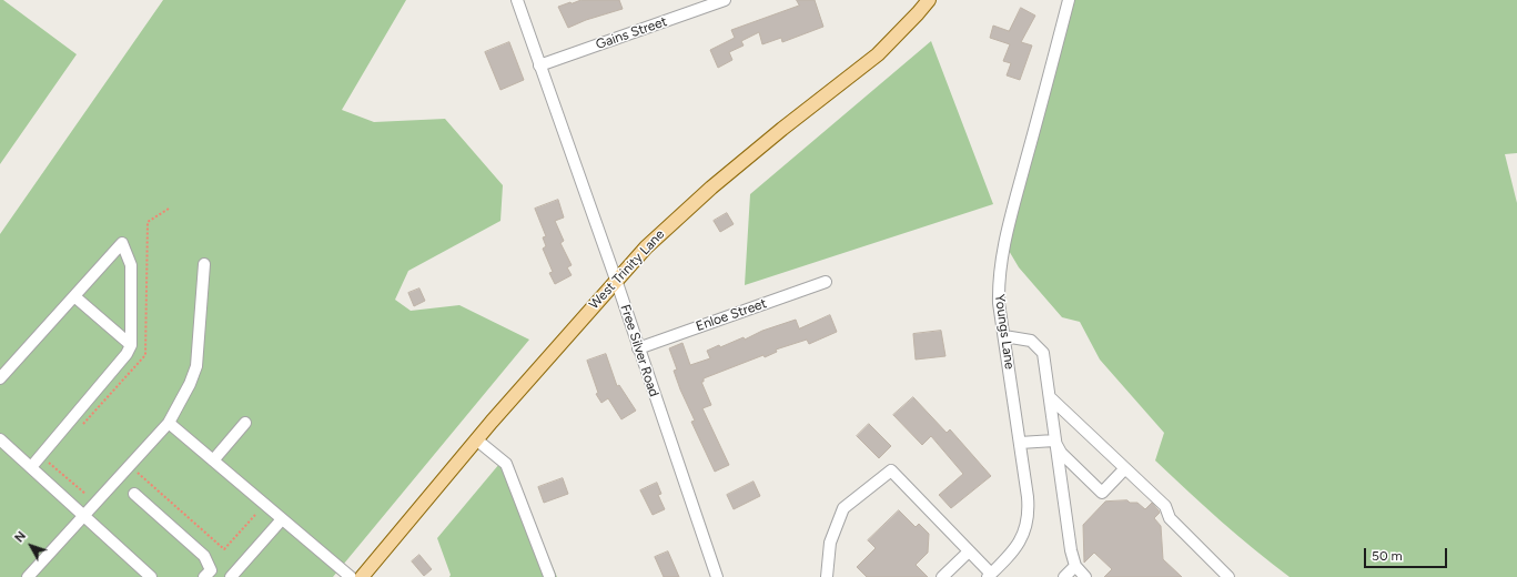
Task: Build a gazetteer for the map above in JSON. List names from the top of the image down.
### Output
{
  "streets": {
    "main road": ["West Trinity Lane"],
    "street": [
      "Gains Street",
      "Enloe Street",
      "Youngs Lane",
      "Free Silver Road"
    ]
  },
  "crossings": [
    ["Gains Street", "Free Silver Road"],
    ["West Trinity Lane", "Free Silver Road"],
    ["Enloe Street", "Free Silver Road"]
  ],
  "scale_bar": "50 m",
  "north": "top left"
}
